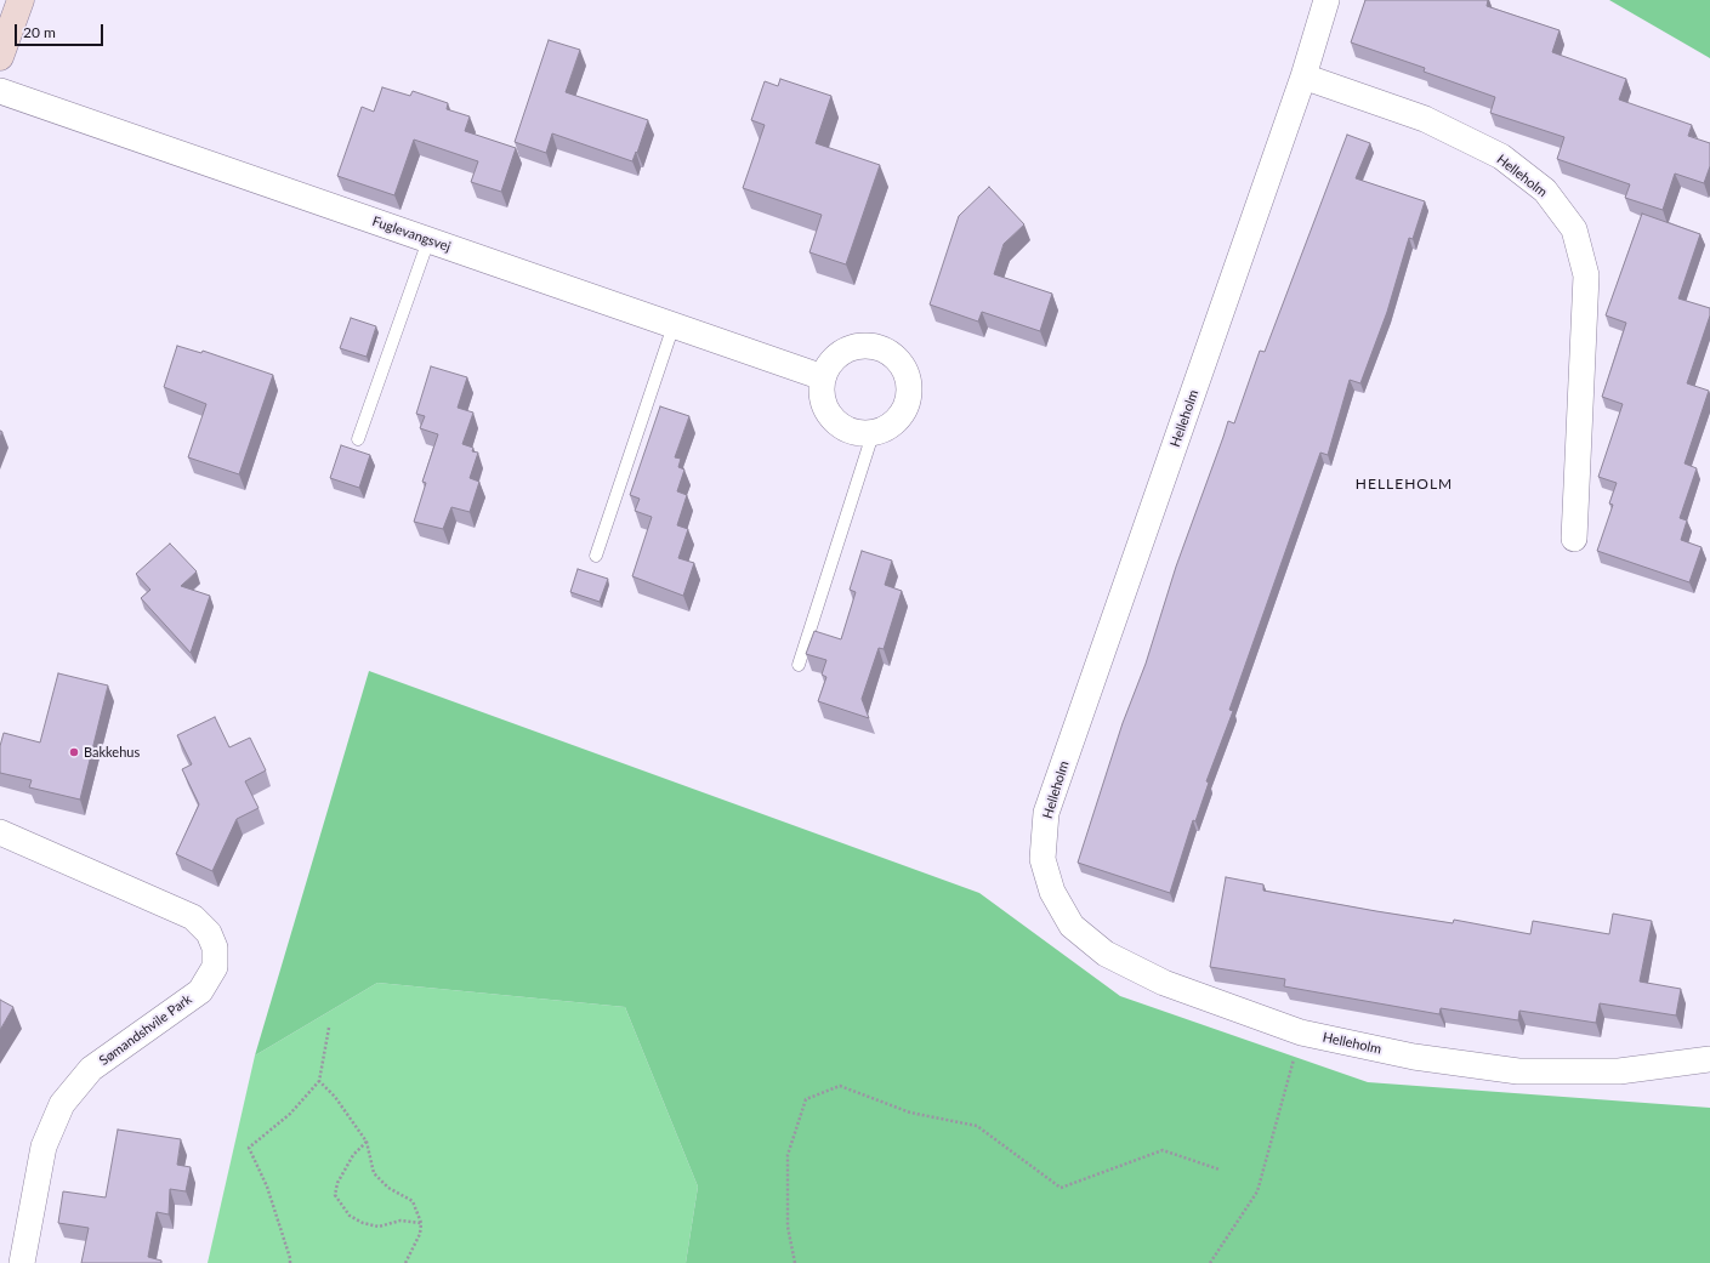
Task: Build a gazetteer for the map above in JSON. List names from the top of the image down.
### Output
{
  "streets": {
    "street": ["Helleholm", "Fuglevangsvej", "Sømandshvile Park"]
  },
  "districts": ["HELLEHOLM"],
  "places": ["Bakkehus"],
  "scale_bar": "20 m"
}
